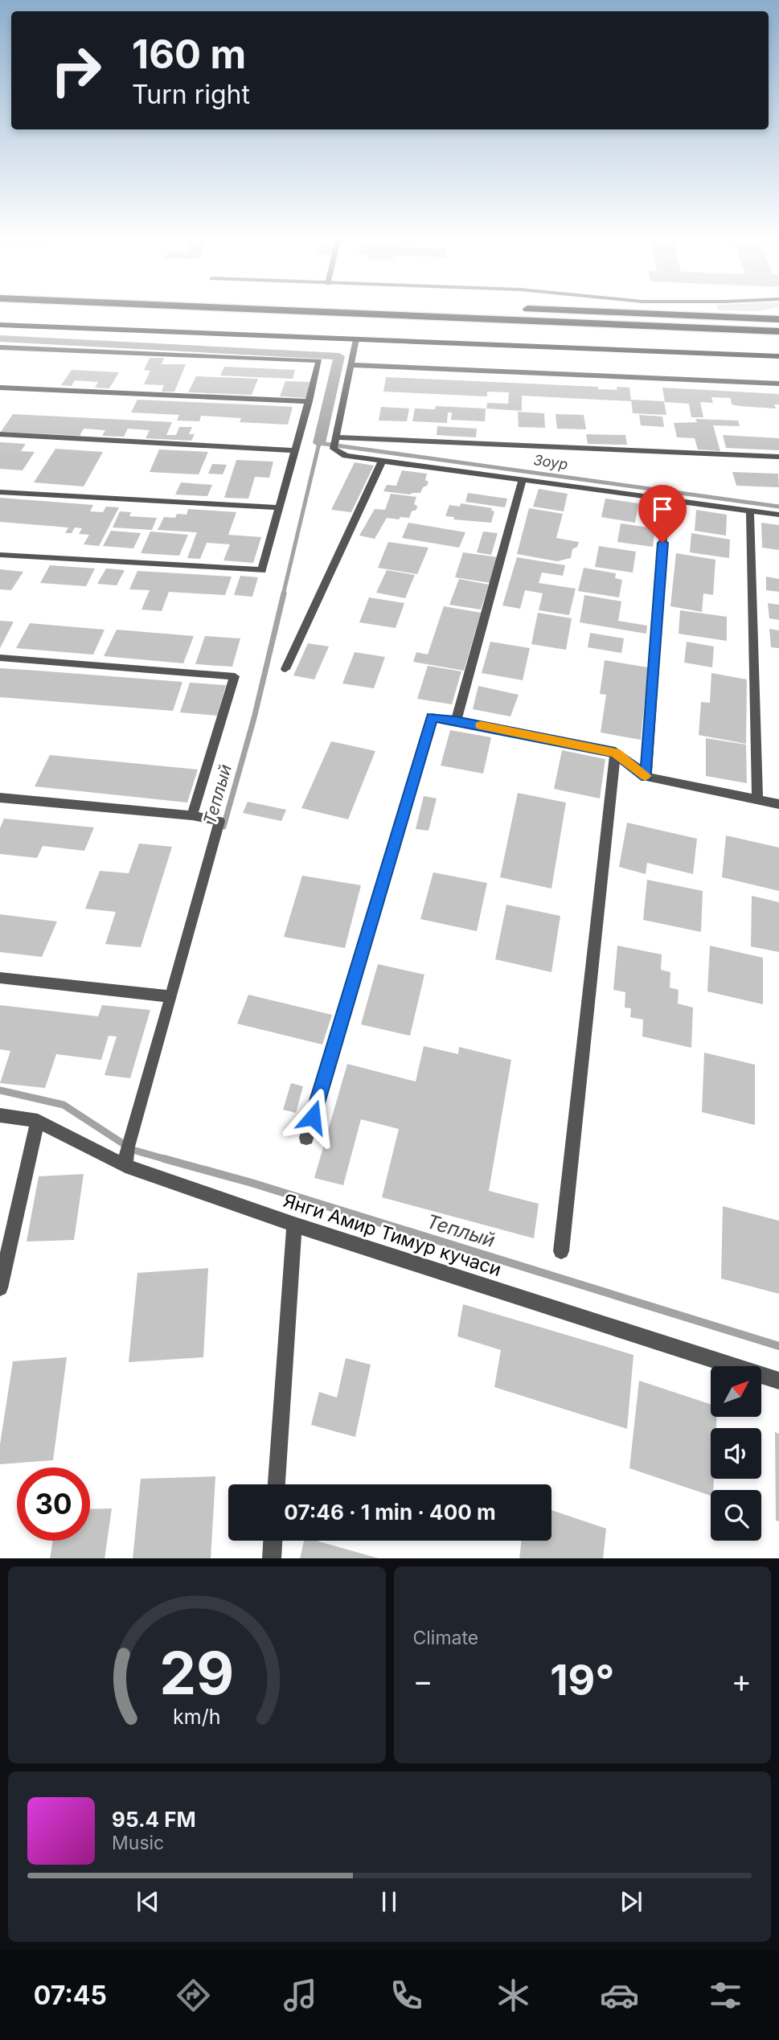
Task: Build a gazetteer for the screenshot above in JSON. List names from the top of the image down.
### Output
{
  "streets": {
    "street": ["Янги Амир Тимур кучаси"]
  },
  "water": ["Зоур", "Теплый"],
  "north": "top right",
  "page": {
    "turn": ["160 m", "Turn right"],
    "limit": "30",
    "trip": "07:46 · 1 min · 400 m",
    "tile": "Climate",
    "heat": ["−", "19°", "+"],
    "song": ["95.4 FM", "Music"],
    "tabs": "07:45",
    "gauge": ["29", "km/h"]
  }
}
